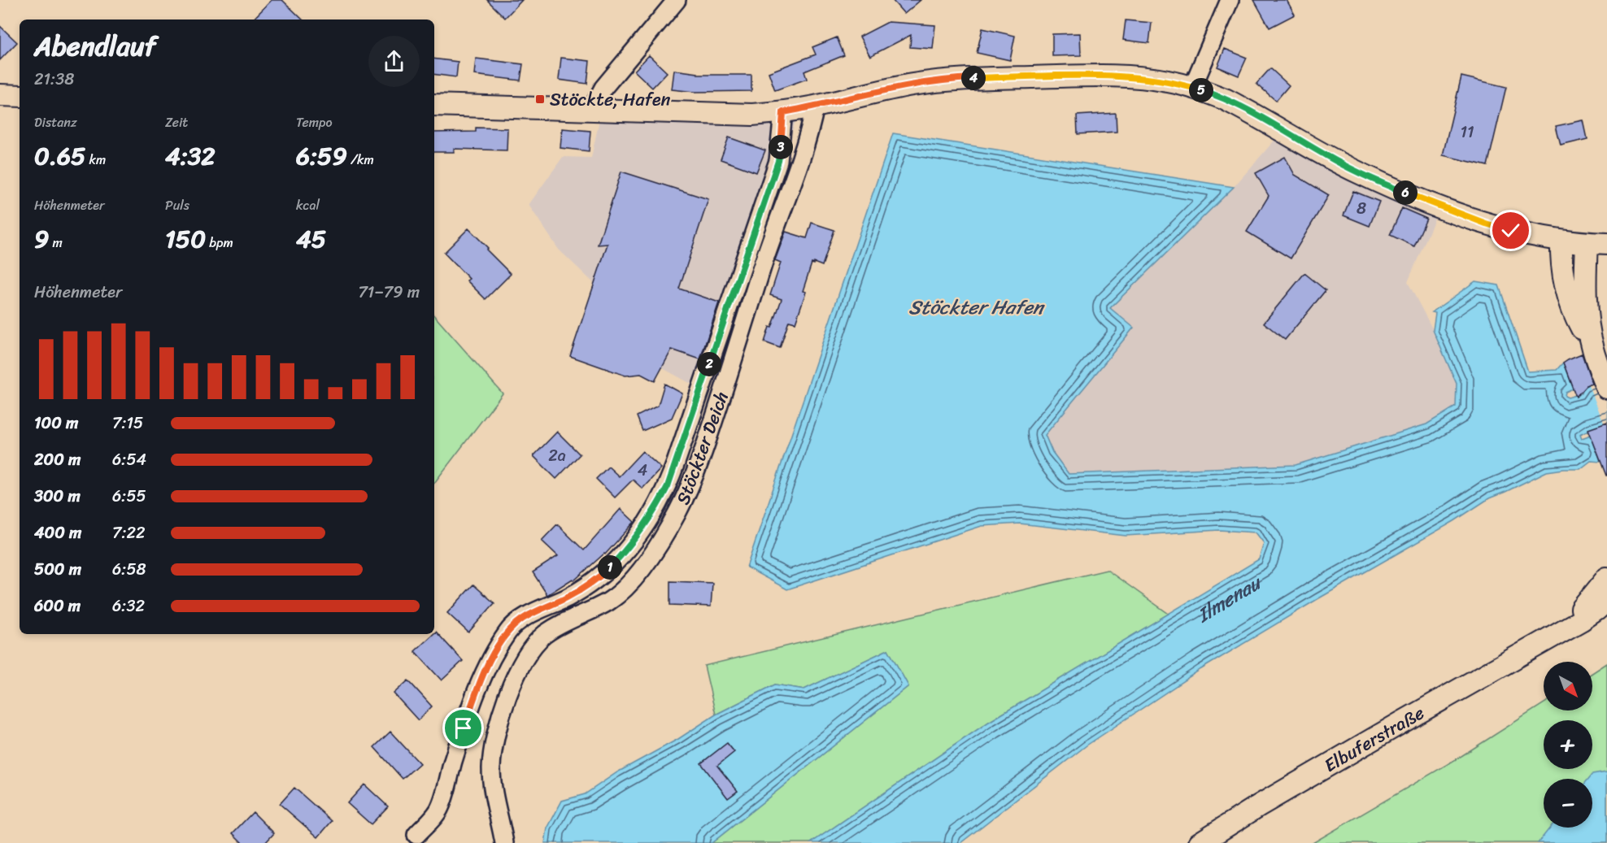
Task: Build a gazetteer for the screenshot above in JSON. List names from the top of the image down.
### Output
{
  "streets": {
    "street": ["Stöckter Deich", "Elbuferstraße"]
  },
  "water": ["Stöckter Hafen", "Ilmenau"],
  "places": {
    "transit": ["Stöckte, Hafen"]
  },
  "house_numbers": [
    "11",
    "8",
    "2a",
    "4"
  ],
  "north": "bottom right",
  "page": {
    "heading": ["Abendlauf", "21:38"],
    "pins": [
      "4",
      "5",
      "3",
      "6",
      "2",
      "1"
    ],
    "stats": [
      ["Distanz", "0.65 km"],
      ["Zeit", "4:32"],
      ["Tempo", "6:59 /km"],
      ["Höhenmeter", "9 m"],
      ["Puls", "150 bpm"],
      ["kcal", "45"]
    ],
    "chart": ["Höhenmeter", "71–79 m"],
    "list": [
      {
        "name": "100 m",
        "note": "7:15"
      },
      {
        "name": "200 m",
        "note": "6:54"
      },
      {
        "name": "300 m",
        "note": "6:55"
      },
      {
        "name": "400 m",
        "note": "7:22"
      },
      {
        "name": "500 m",
        "note": "6:58"
      },
      {
        "name": "600 m",
        "note": "6:32"
      }
    ],
    "map_buttons": ["+", "−"]
  }
}
